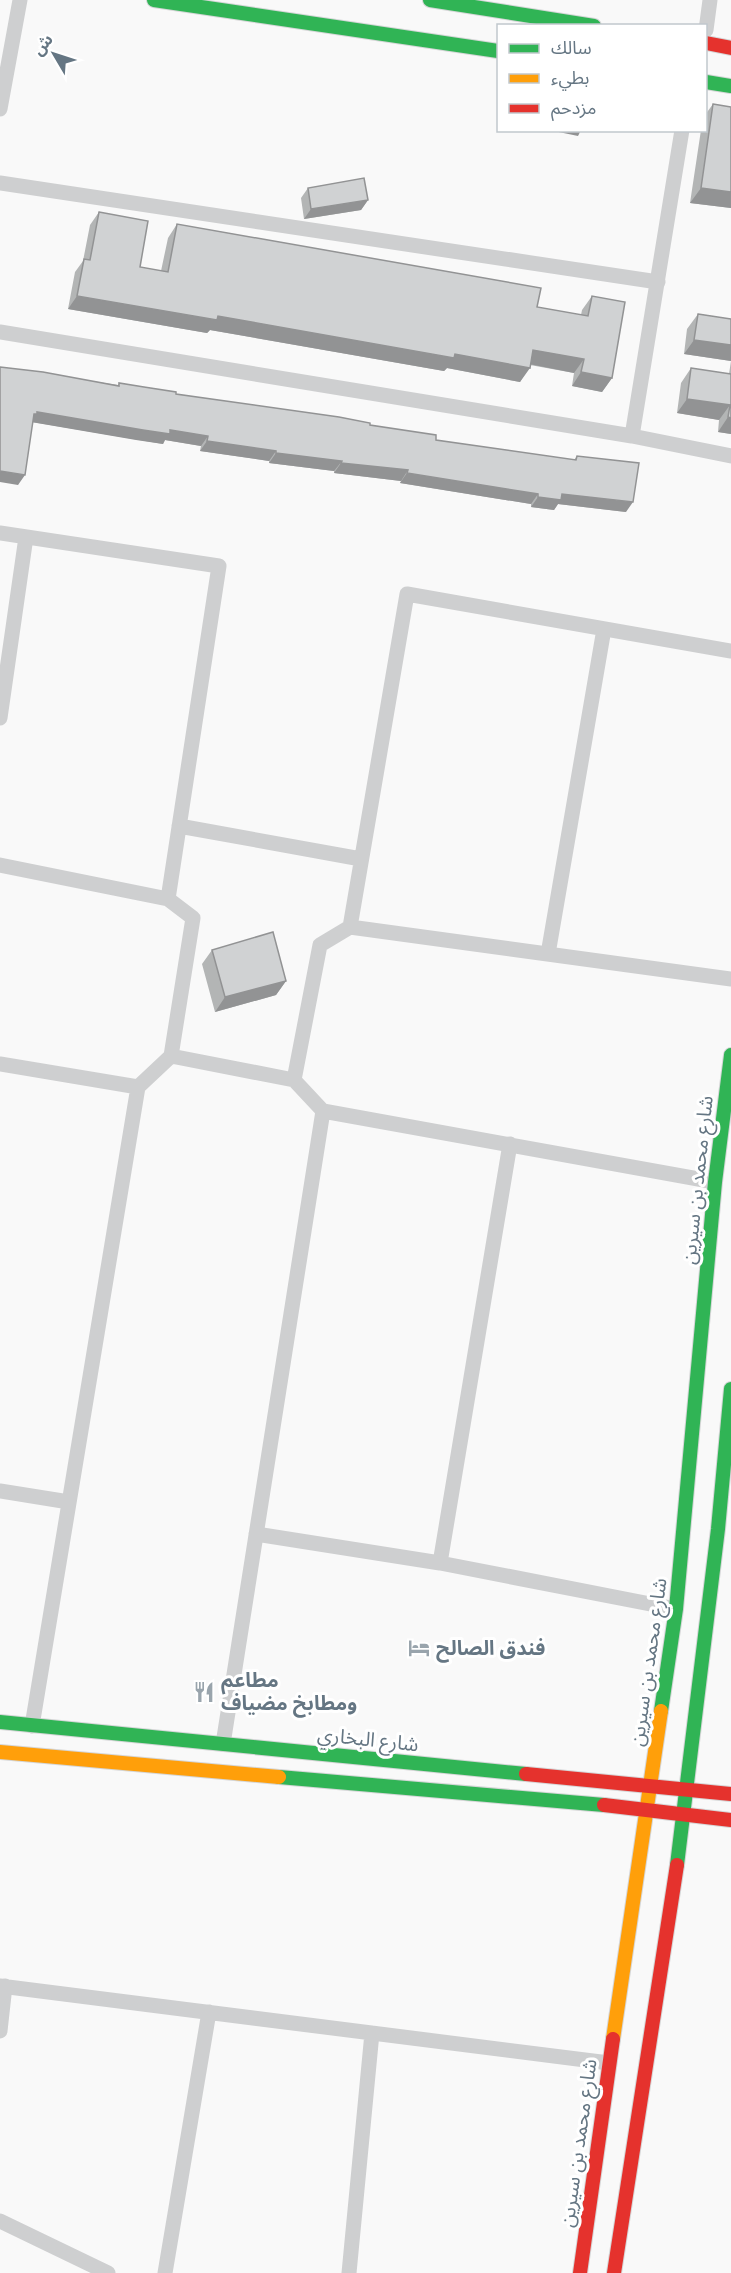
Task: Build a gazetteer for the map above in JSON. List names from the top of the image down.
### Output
{
  "streets": {
    "street": ["شارع محمد بن سيرين", "شارع البخاري"]
  },
  "crossings": [
    ["شارع محمد بن سيرين", "شارع البخاري"]
  ],
  "places": {
    "hotel": ["فندق الصالح"],
    "restaurant": ["مطاعم ومطابخ مضياف"]
  },
  "legend": ["سالك", "بطيء", "مزدحم"],
  "north": "top left"
}
